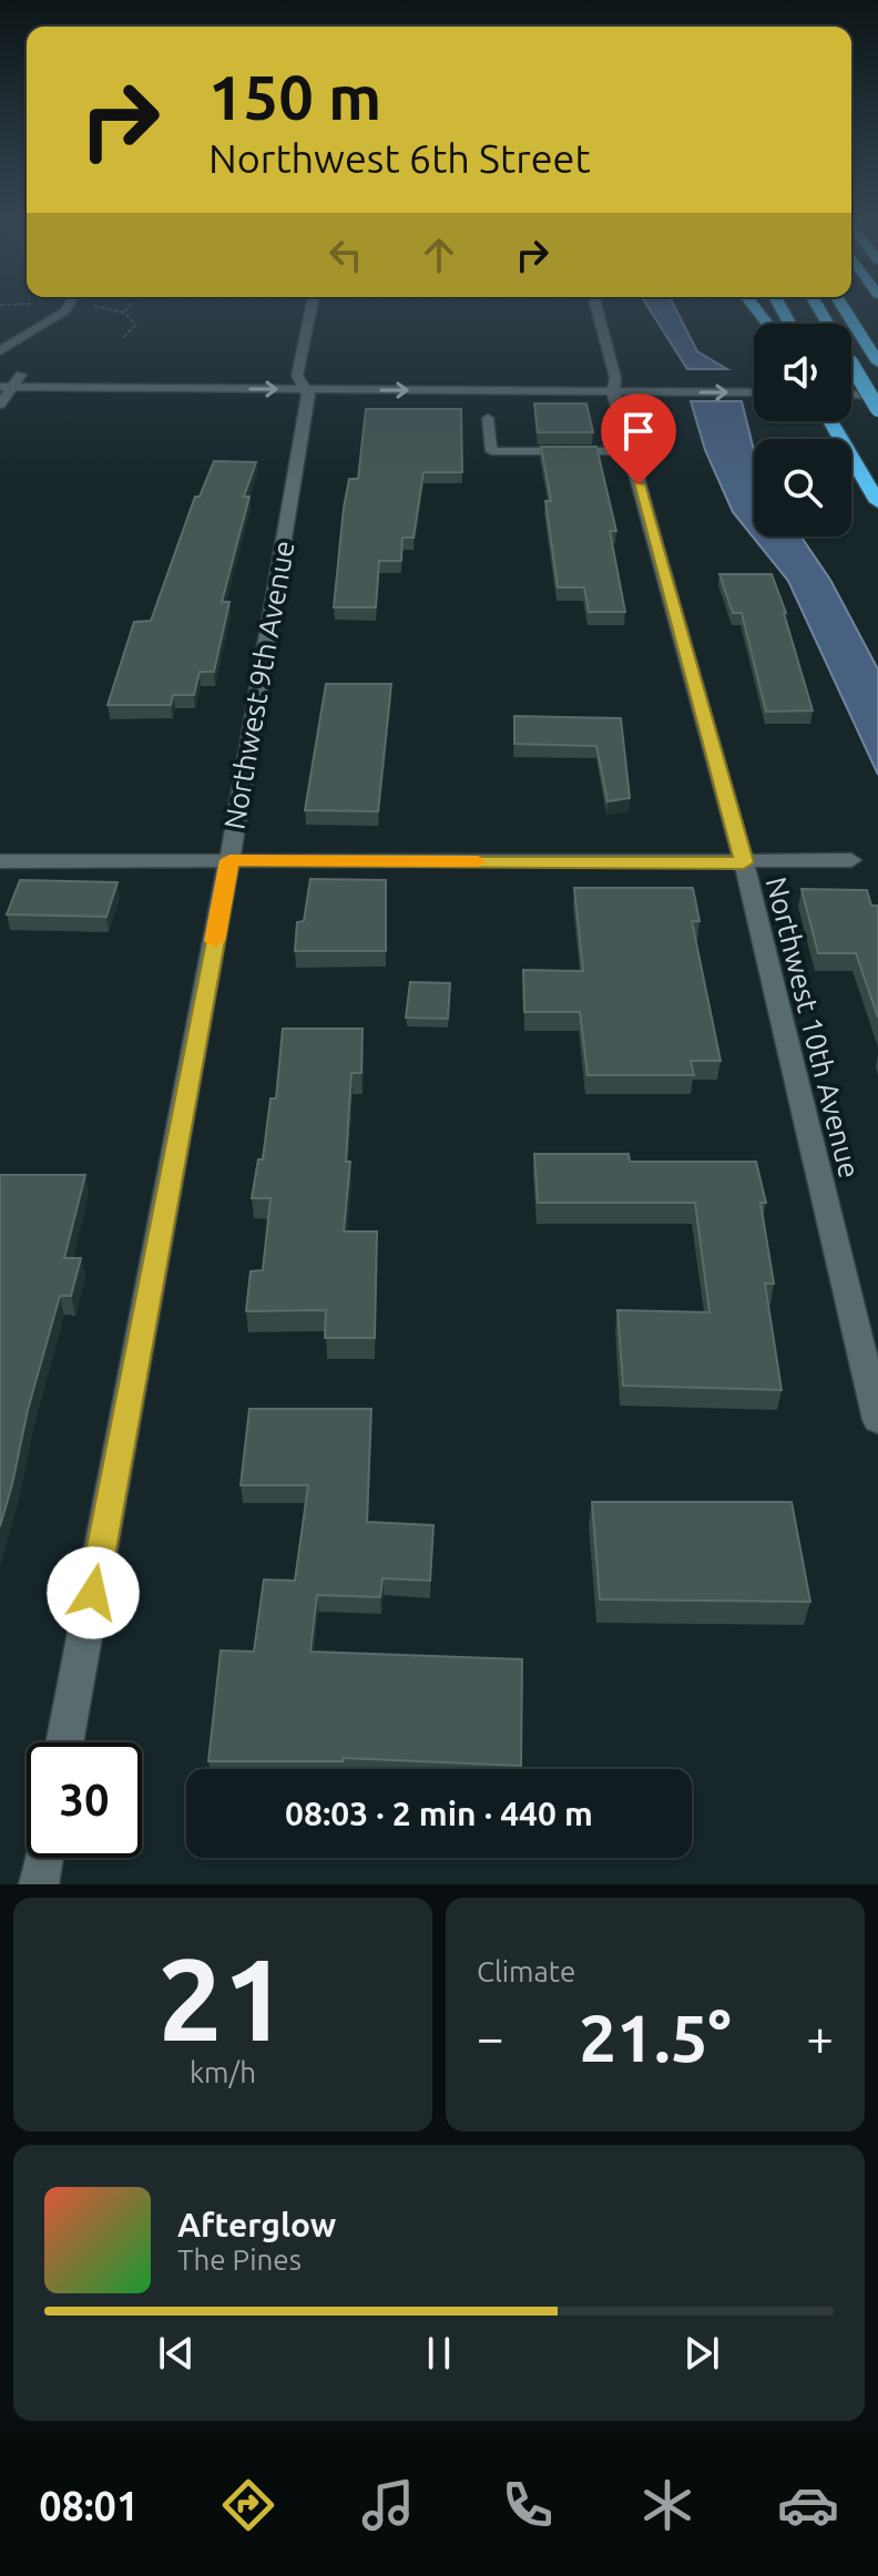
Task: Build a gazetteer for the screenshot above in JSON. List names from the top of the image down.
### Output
{
  "streets": {
    "street": ["Northwest 9th Avenue", "Northwest 10th Avenue"]
  },
  "page": {
    "turn": ["150 m", "Northwest 6th Street"],
    "limit": "30",
    "trip": "08:03 · 2 min · 440 m",
    "tile": [
      ["21", "km/h"],
      "Climate"
    ],
    "heat": ["−", "21.5°", "+"],
    "song": ["Afterglow", "The Pines"],
    "tabs": "08:01"
  }
}
